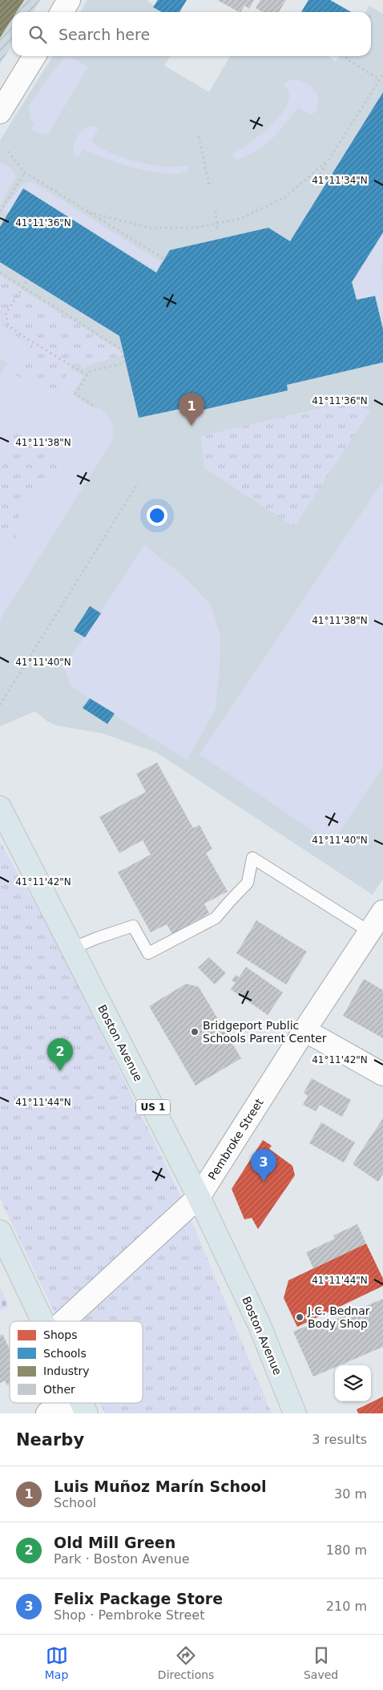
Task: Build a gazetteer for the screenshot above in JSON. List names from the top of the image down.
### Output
{
  "streets": {
    "main road": ["Boston Avenue", "US 1"],
    "street": ["Pembroke Street"]
  },
  "crossings": [
    ["Boston Avenue", "Pembroke Street"]
  ],
  "places": ["Bridgeport Public Schools Parent Center", "J.C. Bednar Body Shop"],
  "legend": [
    "Shops",
    "Schools",
    "Industry",
    "Other"
  ],
  "page": {
    "search": "Search here",
    "pins": ["1", "2", "3"],
    "heading": ["Nearby", "3 results"],
    "list": [
      {
        "mark": "1",
        "name": "Luis Muñoz Marín School",
        "note": "School",
        "value": "30 m"
      },
      {
        "mark": "2",
        "name": "Old Mill Green",
        "note": "Park · Boston Avenue",
        "value": "180 m"
      },
      {
        "mark": "3",
        "name": "Felix Package Store",
        "note": "Shop · Pembroke Street",
        "value": "210 m"
      }
    ],
    "nav": ["Map", "Directions", "Saved"]
  },
  "coordinates": [
    "41°11'34\"N",
    "41°11'36\"N",
    "41°11'38\"N",
    "41°11'40\"N",
    "41°11'42\"N",
    "41°11'44\"N"
  ]
}
